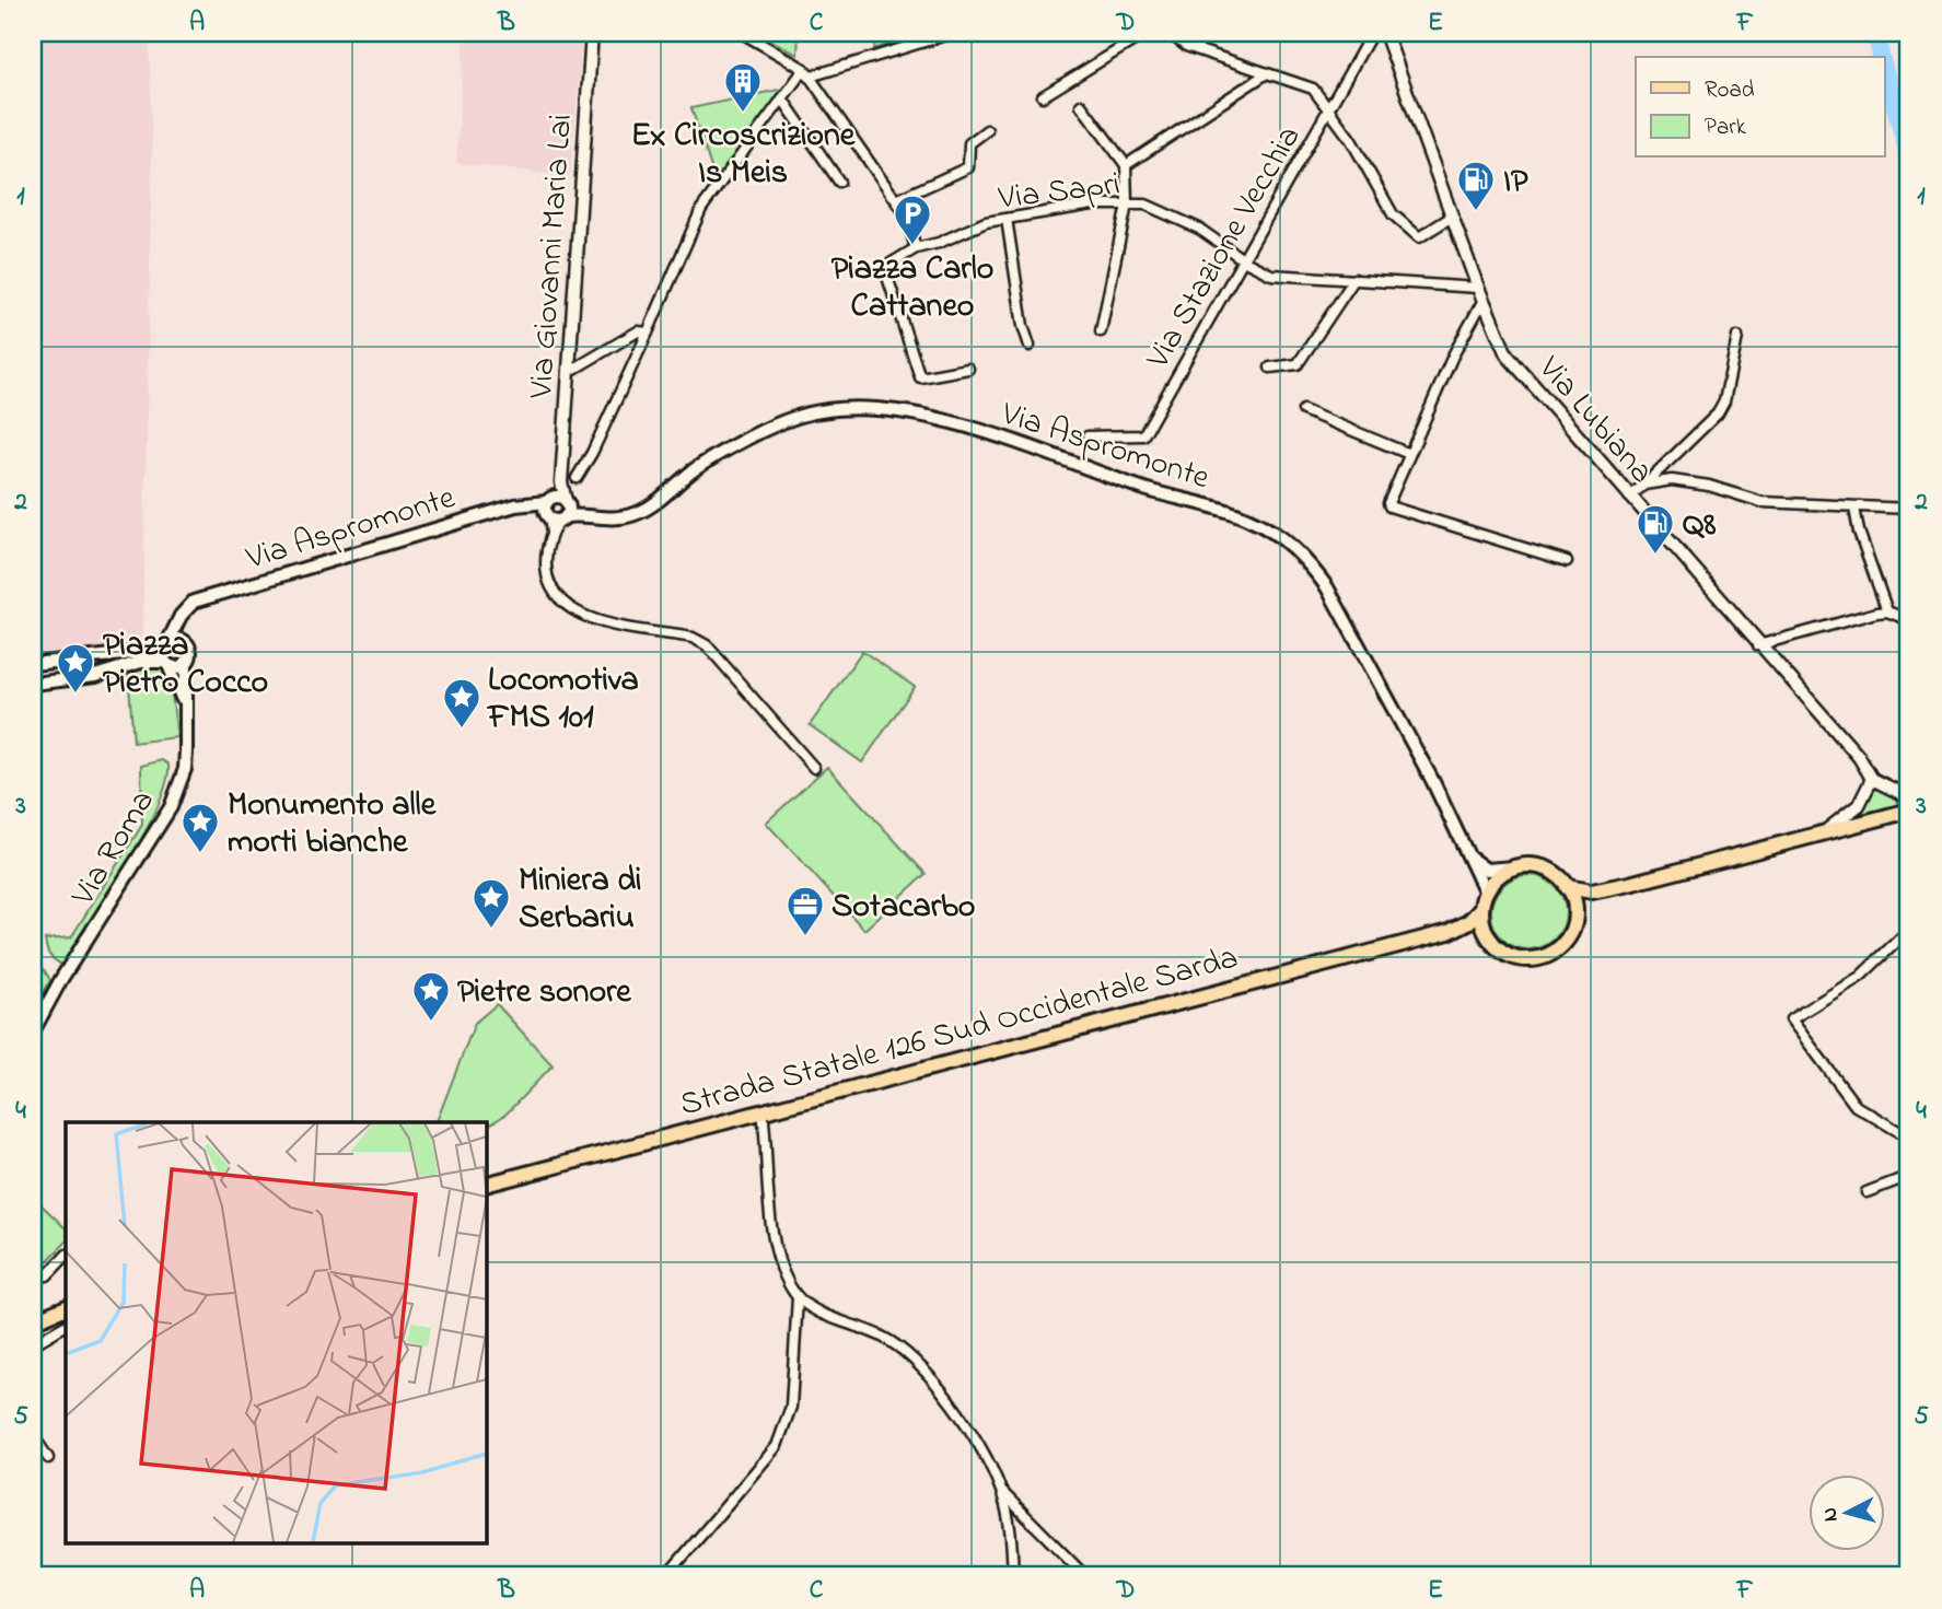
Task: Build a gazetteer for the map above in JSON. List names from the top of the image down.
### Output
{
  "streets": {
    "main road": ["Via Aspromonte", "Via Roma", "Strada Statale 126 Sud Occidentale Sarda"],
    "street": [
      "Via Sapri",
      "Via Stazione Vecchia",
      "Via Giovanni Maria Lai",
      "Via Lubiana"
    ]
  },
  "crossings": [
    ["Via Sapri", "Via Stazione Vecchia"],
    ["Via Sapri", "Via Lubiana"],
    ["Via Giovanni Maria Lai", "Via Aspromonte"]
  ],
  "places": {
    "building": ["Ex Circoscrizione Is Meis"],
    "fuel station": ["IP", "Q8"],
    "parking": ["Piazza Carlo Cattaneo"],
    "place": [
      "Piazza Pietro Cocco",
      "Locomotiva FMS 101",
      "Monumento alle morti bianche",
      "Miniera di Serbariu",
      "Pietre sonore"
    ],
    "office": ["Sotacarbo"]
  },
  "legend": ["Road", "Park"],
  "north": "left",
  "grid": {
    "columns": [
      "A",
      "B",
      "C",
      "D",
      "E",
      "F"
    ],
    "rows": [
      "1",
      "2",
      "3",
      "4",
      "5"
    ]
  }
}
